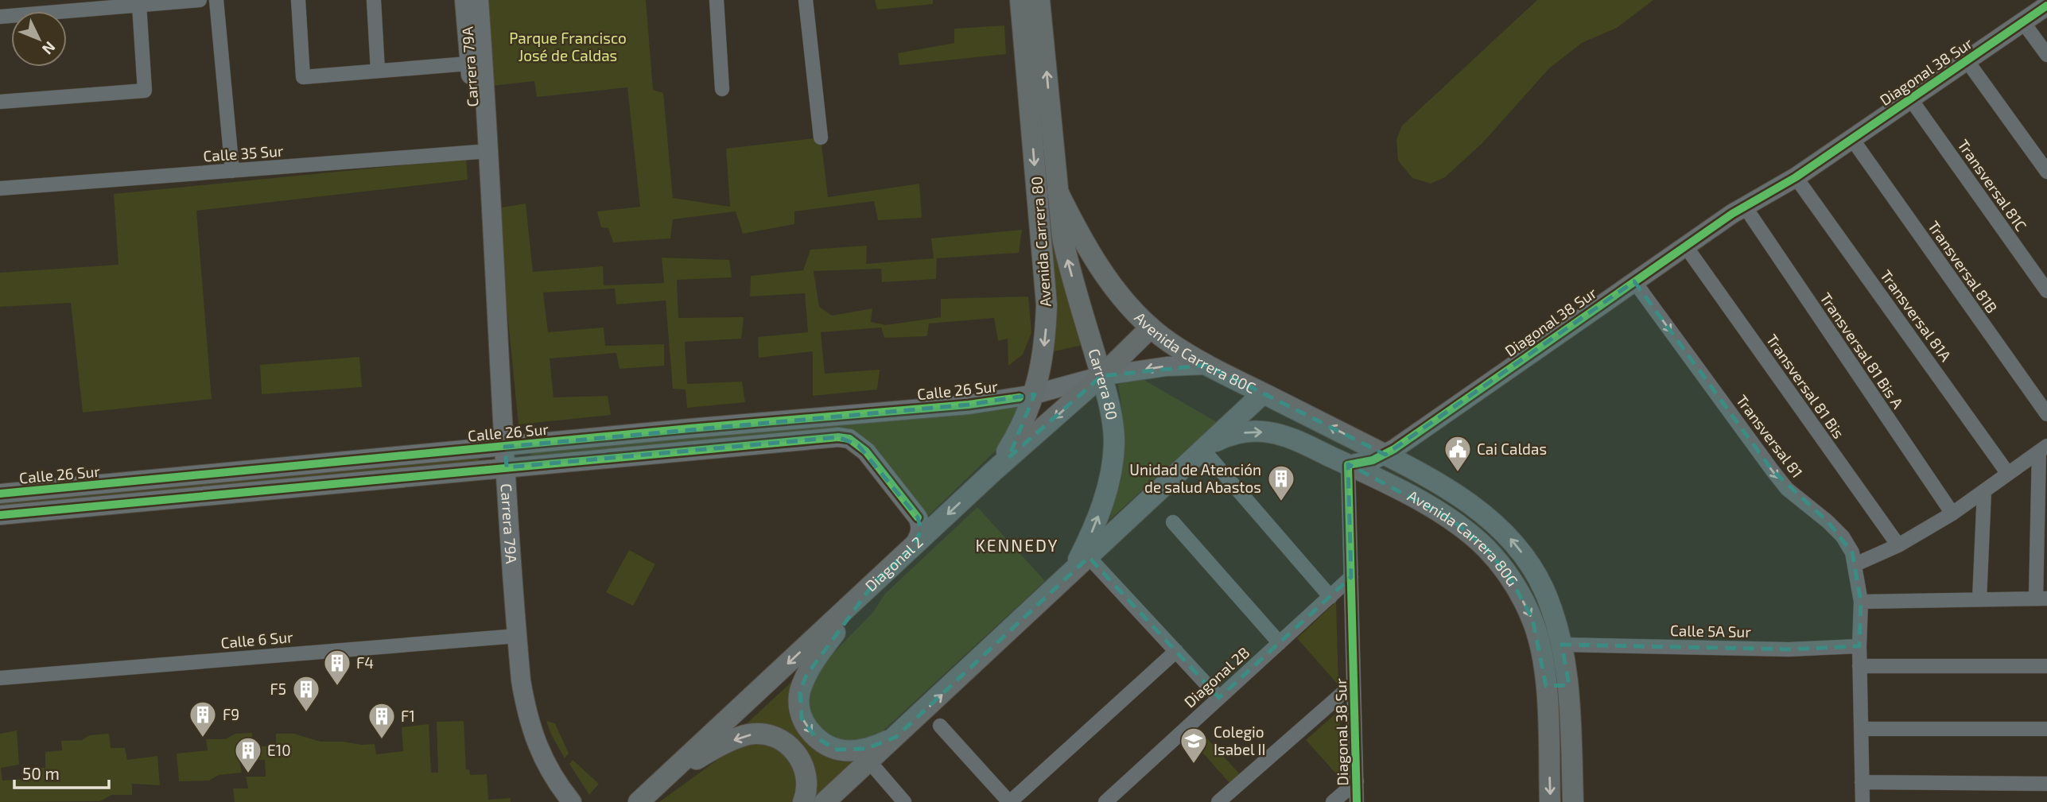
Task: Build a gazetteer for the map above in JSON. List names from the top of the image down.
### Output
{
  "streets": {
    "main road": [
      "Carrera 79A",
      "Diagonal 38 Sur",
      "Avenida Carrera 80",
      "Avenida Carrera 80C",
      "Carrera 80",
      "Calle 26 Sur",
      "Avenida Carrera 80G",
      "Diagonal 2"
    ],
    "street": [
      "Calle 35 Sur",
      "Transversal 81C",
      "Transversal 81B",
      "Transversal 81A",
      "Transversal 81 Bis A",
      "Transversal 81 Bis",
      "Transversal 81",
      "Calle 5A Sur",
      "Calle 6 Sur",
      "Diagonal 2B"
    ]
  },
  "crossings": [
    ["Carrera 79A", "Calle 35 Sur"],
    ["Carrera 79A", "Calle 26 Sur"],
    ["Carrera 79A", "Calle 6 Sur"],
    ["Diagonal 38 Sur", "Transversal 81C"],
    ["Diagonal 38 Sur", "Transversal 81B"],
    ["Diagonal 38 Sur", "Transversal 81A"],
    ["Diagonal 38 Sur", "Avenida Carrera 80C"],
    ["Diagonal 38 Sur", "Transversal 81 Bis A"],
    ["Diagonal 38 Sur", "Transversal 81 Bis"],
    ["Diagonal 38 Sur", "Transversal 81"],
    ["Diagonal 38 Sur", "Avenida Carrera 80G"],
    ["Diagonal 38 Sur", "Diagonal 2B"],
    ["Avenida Carrera 80", "Avenida Carrera 80C"],
    ["Avenida Carrera 80", "Carrera 80"],
    ["Avenida Carrera 80", "Calle 26 Sur"],
    ["Avenida Carrera 80", "Diagonal 2"],
    ["Avenida Carrera 80C", "Carrera 80"],
    ["Avenida Carrera 80C", "Calle 26 Sur"],
    ["Avenida Carrera 80C", "Avenida Carrera 80G"],
    ["Avenida Carrera 80C", "Diagonal 2"],
    ["Carrera 80", "Calle 26 Sur"],
    ["Carrera 80", "Diagonal 2"],
    ["Calle 26 Sur", "Diagonal 2"],
    ["Transversal 81", "Calle 5A Sur"],
    ["Avenida Carrera 80G", "Calle 5A Sur"]
  ],
  "one_way": ["Carrera 80", "Transversal 81"],
  "districts": ["KENNEDY"],
  "parks": ["Parque Francisco José de Caldas"],
  "places": {
    "public building": ["Cai Caldas"],
    "building": [
      "Unidad de Atención de salud Abastos",
      "F4",
      "F5",
      "F9",
      "F1",
      "E10"
    ],
    "school or university": ["Colegio Isabel II"]
  },
  "scale_bar": "50 m",
  "north": "bottom right"
}
